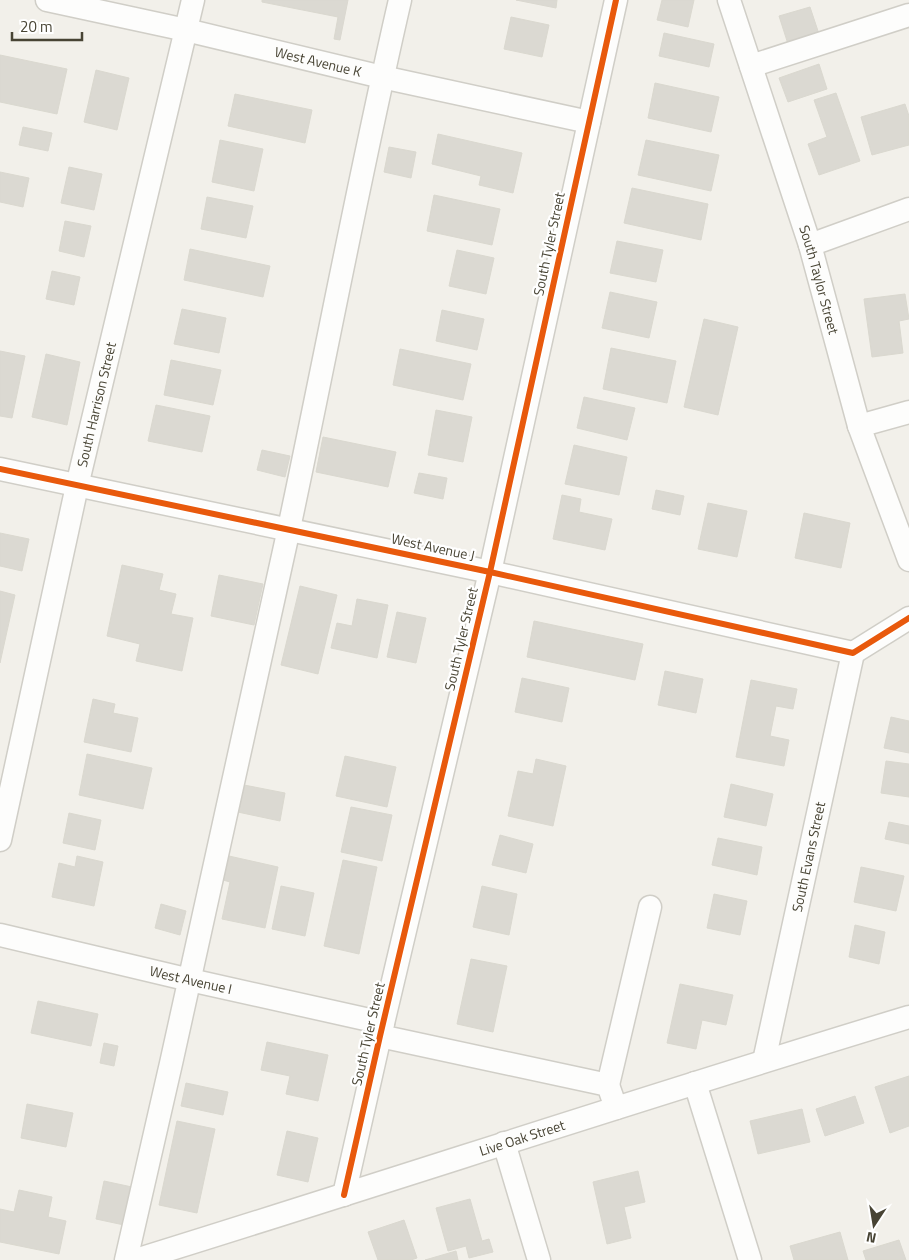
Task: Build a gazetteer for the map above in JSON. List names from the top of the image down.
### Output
{
  "streets": {
    "street": [
      "West Avenue K",
      "South Tyler Street",
      "South Taylor Street",
      "South Harrison Street",
      "West Avenue J",
      "South Evans Street",
      "West Avenue I",
      "Live Oak Street"
    ]
  },
  "crossings": [
    ["West Avenue K", "South Tyler Street"],
    ["West Avenue K", "South Harrison Street"],
    ["South Tyler Street", "West Avenue J"],
    ["South Tyler Street", "West Avenue I"],
    ["South Tyler Street", "Live Oak Street"],
    ["South Harrison Street", "West Avenue J"],
    ["West Avenue J", "South Evans Street"],
    ["South Evans Street", "Live Oak Street"]
  ],
  "scale_bar": "20 m",
  "north": "bottom"
}
